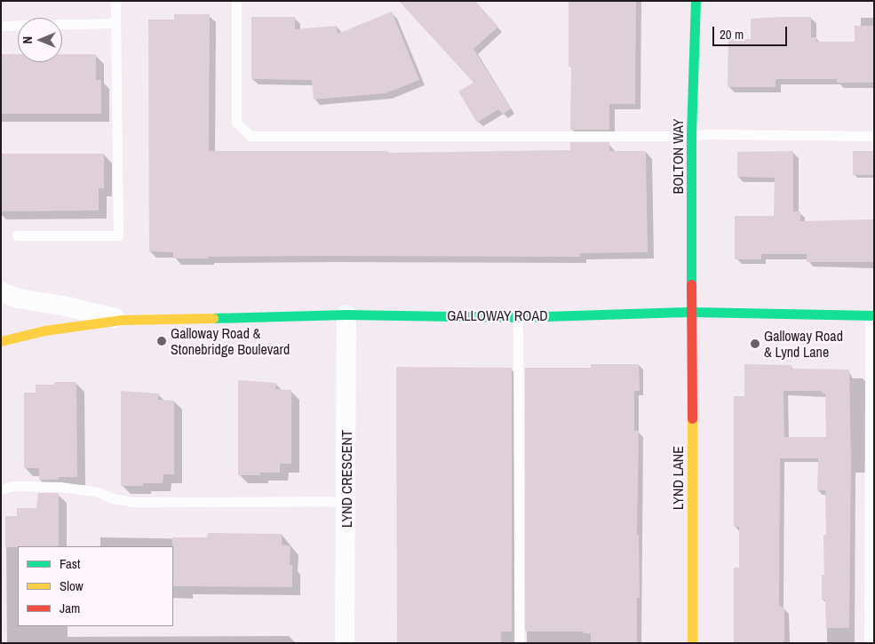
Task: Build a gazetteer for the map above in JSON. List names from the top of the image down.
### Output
{
  "streets": {
    "street": [
      "BOLTON WAY",
      "GALLOWAY ROAD",
      "LYND LANE",
      "LYND CRESCENT"
    ]
  },
  "crossings": [
    ["BOLTON WAY", "GALLOWAY ROAD"],
    ["BOLTON WAY", "LYND LANE"],
    ["GALLOWAY ROAD", "LYND LANE"],
    ["GALLOWAY ROAD", "LYND CRESCENT"]
  ],
  "places": ["Galloway Road & Stonebridge Boulevard", "Galloway Road & Lynd Lane"],
  "legend": ["Fast", "Slow", "Jam"],
  "scale_bar": "20 m",
  "north": "left"
}
